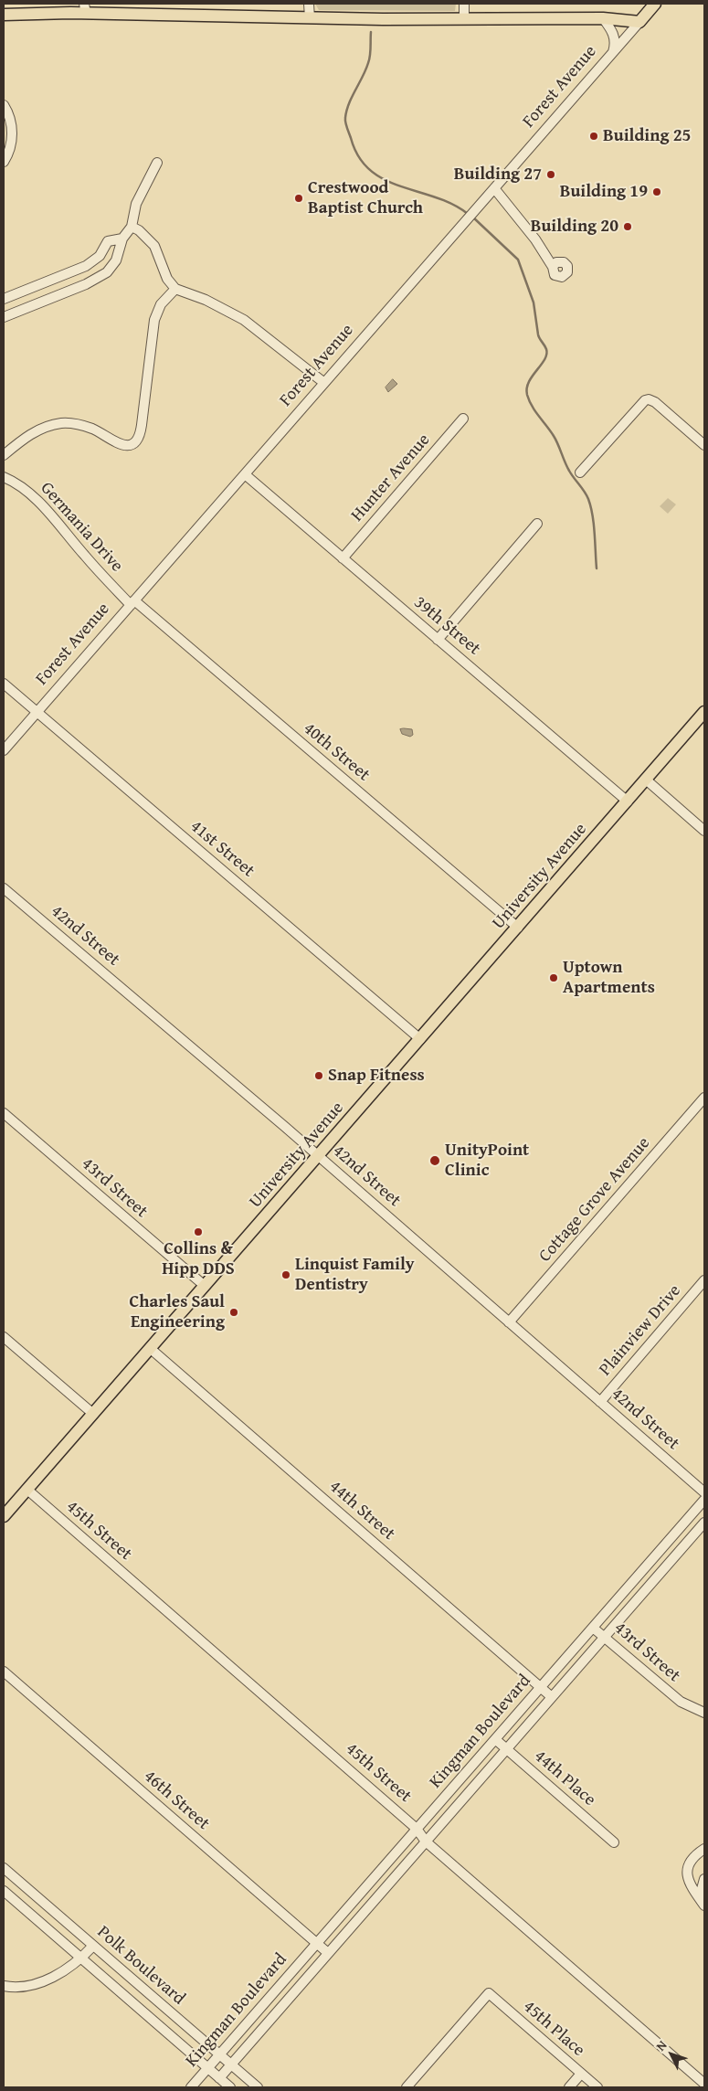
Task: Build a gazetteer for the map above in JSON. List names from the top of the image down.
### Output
{
  "streets": {
    "main road": ["Forest Avenue", "University Avenue"],
    "street": [
      "Hunter Avenue",
      "Germania Drive",
      "39th Street",
      "40th Street",
      "41st Street",
      "42nd Street",
      "43rd Street",
      "Cottage Grove Avenue",
      "Plainview Drive",
      "44th Street",
      "45th Street",
      "Kingman Boulevard",
      "44th Place",
      "46th Street",
      "Polk Boulevard",
      "45th Place"
    ]
  },
  "crossings": [
    ["Forest Avenue", "Germania Drive"],
    ["Forest Avenue", "39th Street"],
    ["Forest Avenue", "40th Street"],
    ["Forest Avenue", "41st Street"],
    ["Hunter Avenue", "39th Street"],
    ["Germania Drive", "40th Street"],
    ["39th Street", "University Avenue"],
    ["40th Street", "University Avenue"],
    ["41st Street", "University Avenue"],
    ["University Avenue", "42nd Street"],
    ["University Avenue", "43rd Street"],
    ["University Avenue", "44th Street"],
    ["University Avenue", "45th Street"],
    ["42nd Street", "Cottage Grove Avenue"],
    ["42nd Street", "Plainview Drive"],
    ["43rd Street", "Kingman Boulevard"],
    ["44th Street", "Kingman Boulevard"],
    ["45th Street", "Kingman Boulevard"],
    ["Kingman Boulevard", "44th Place"],
    ["Kingman Boulevard", "46th Street"],
    ["Kingman Boulevard", "Polk Boulevard"]
  ],
  "places": [
    "Building 25",
    "Building 27",
    "Building 19",
    "Crestwood Baptist Church",
    "Building 20",
    "Uptown Apartments",
    "Snap Fitness",
    "UnityPoint Clinic",
    "Collins & Hipp DDS",
    "Linquist Family Dentistry",
    "Charles Saul Engineering"
  ],
  "north": "top left"
}
